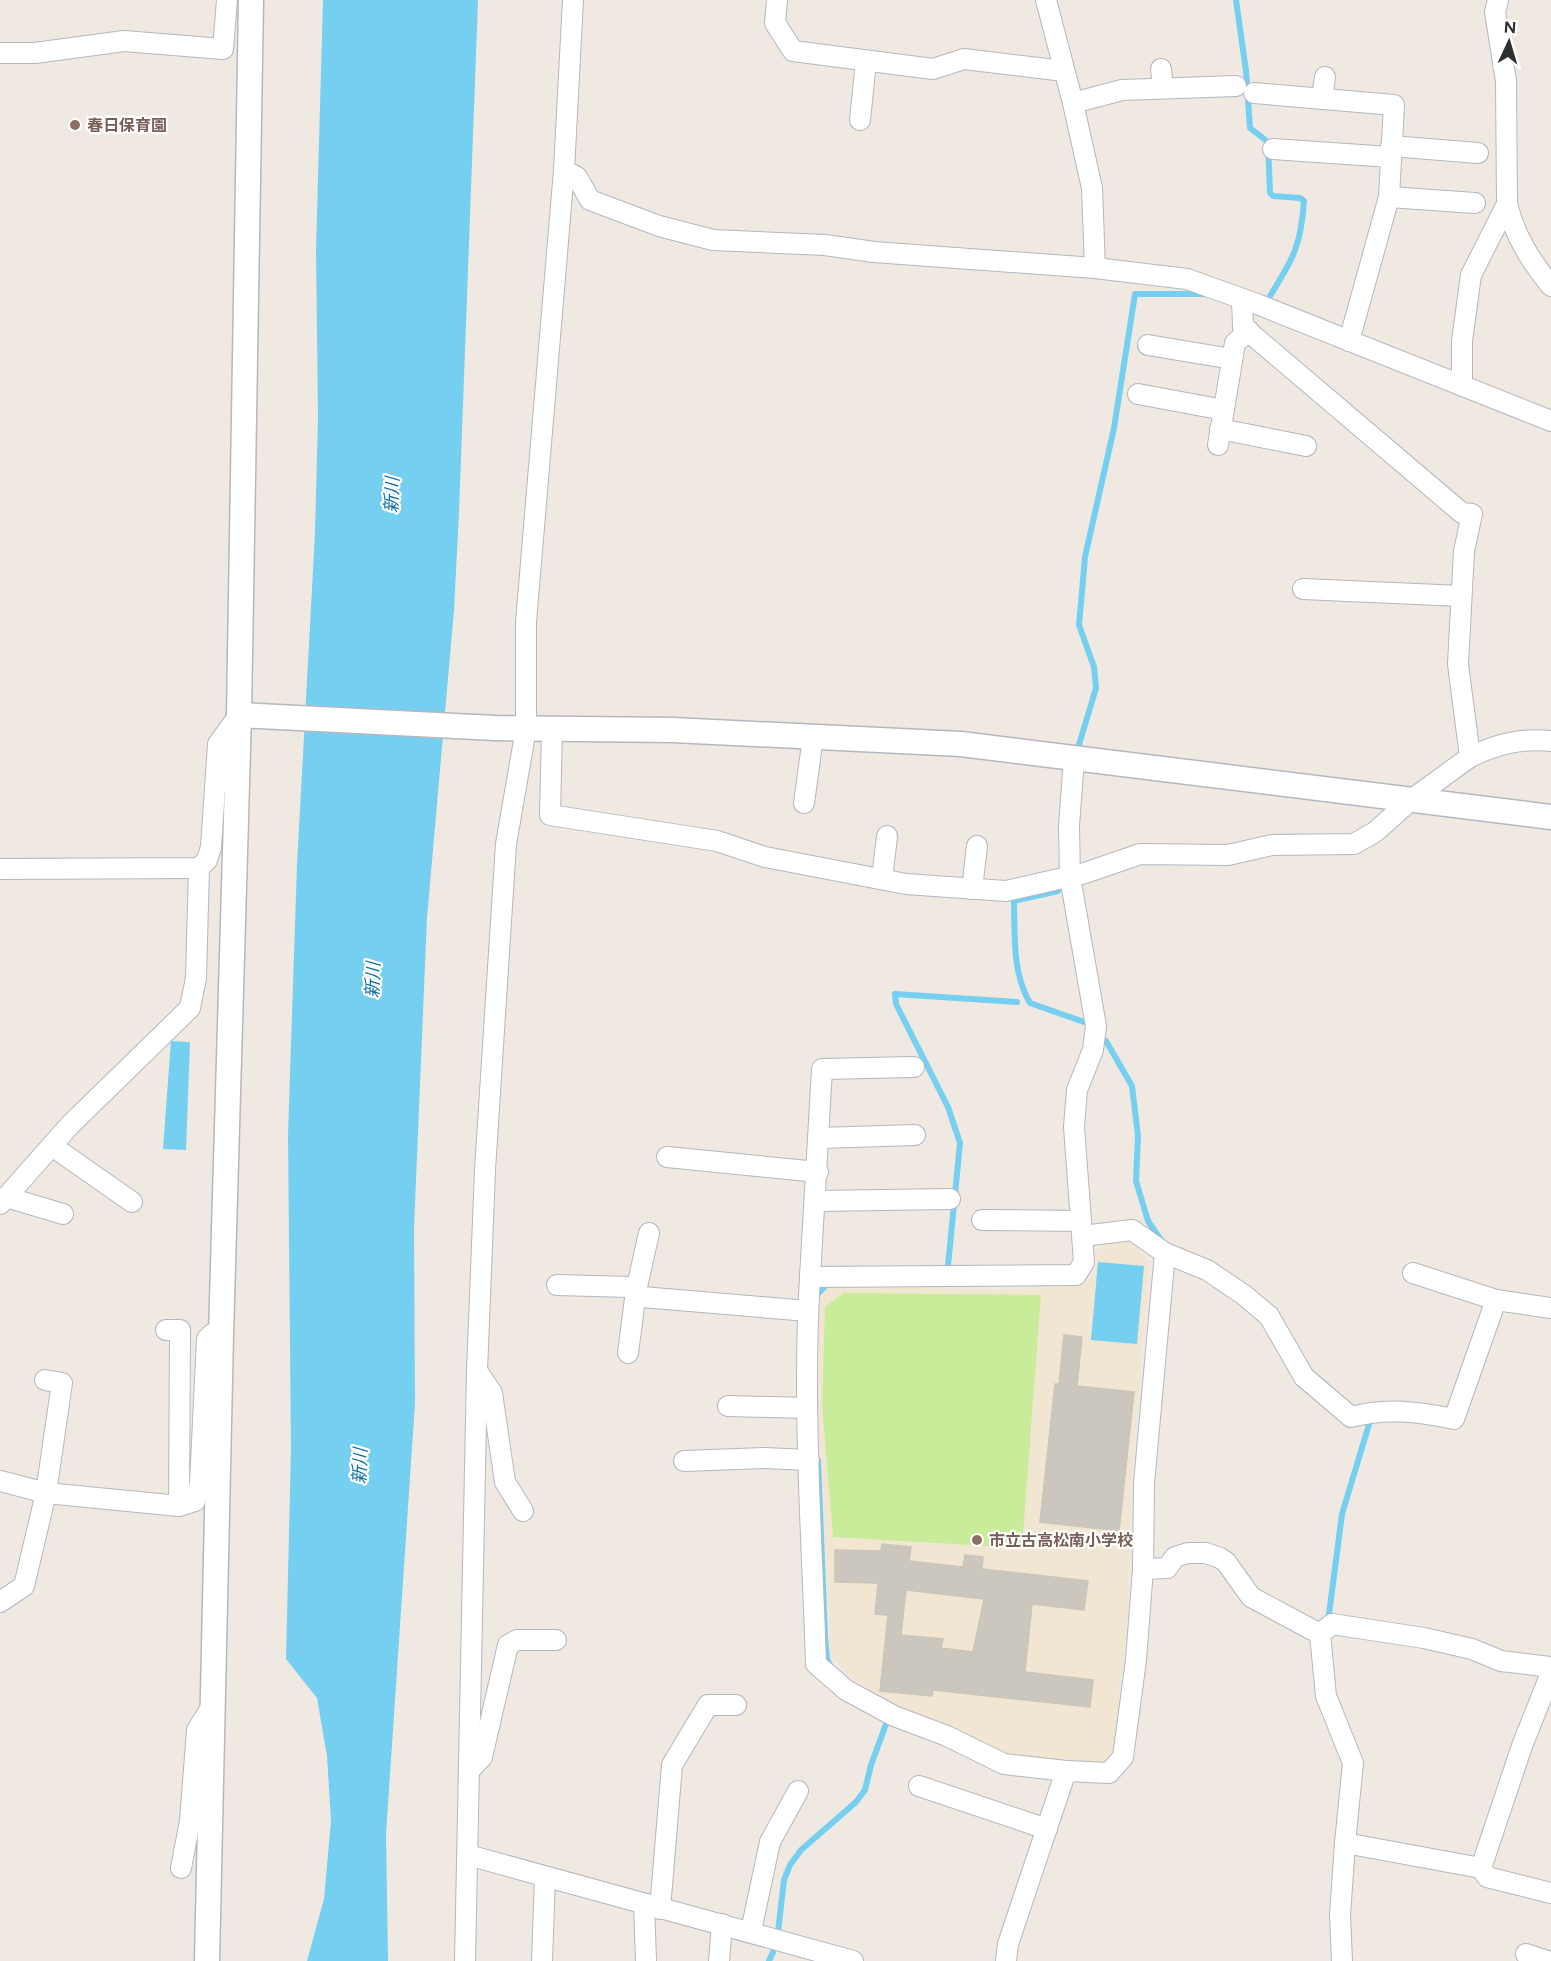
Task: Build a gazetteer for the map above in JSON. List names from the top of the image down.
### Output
{
  "water": ["新川"],
  "places": ["春日保育園", "市立古高松南小学校"],
  "north": "top"
}
